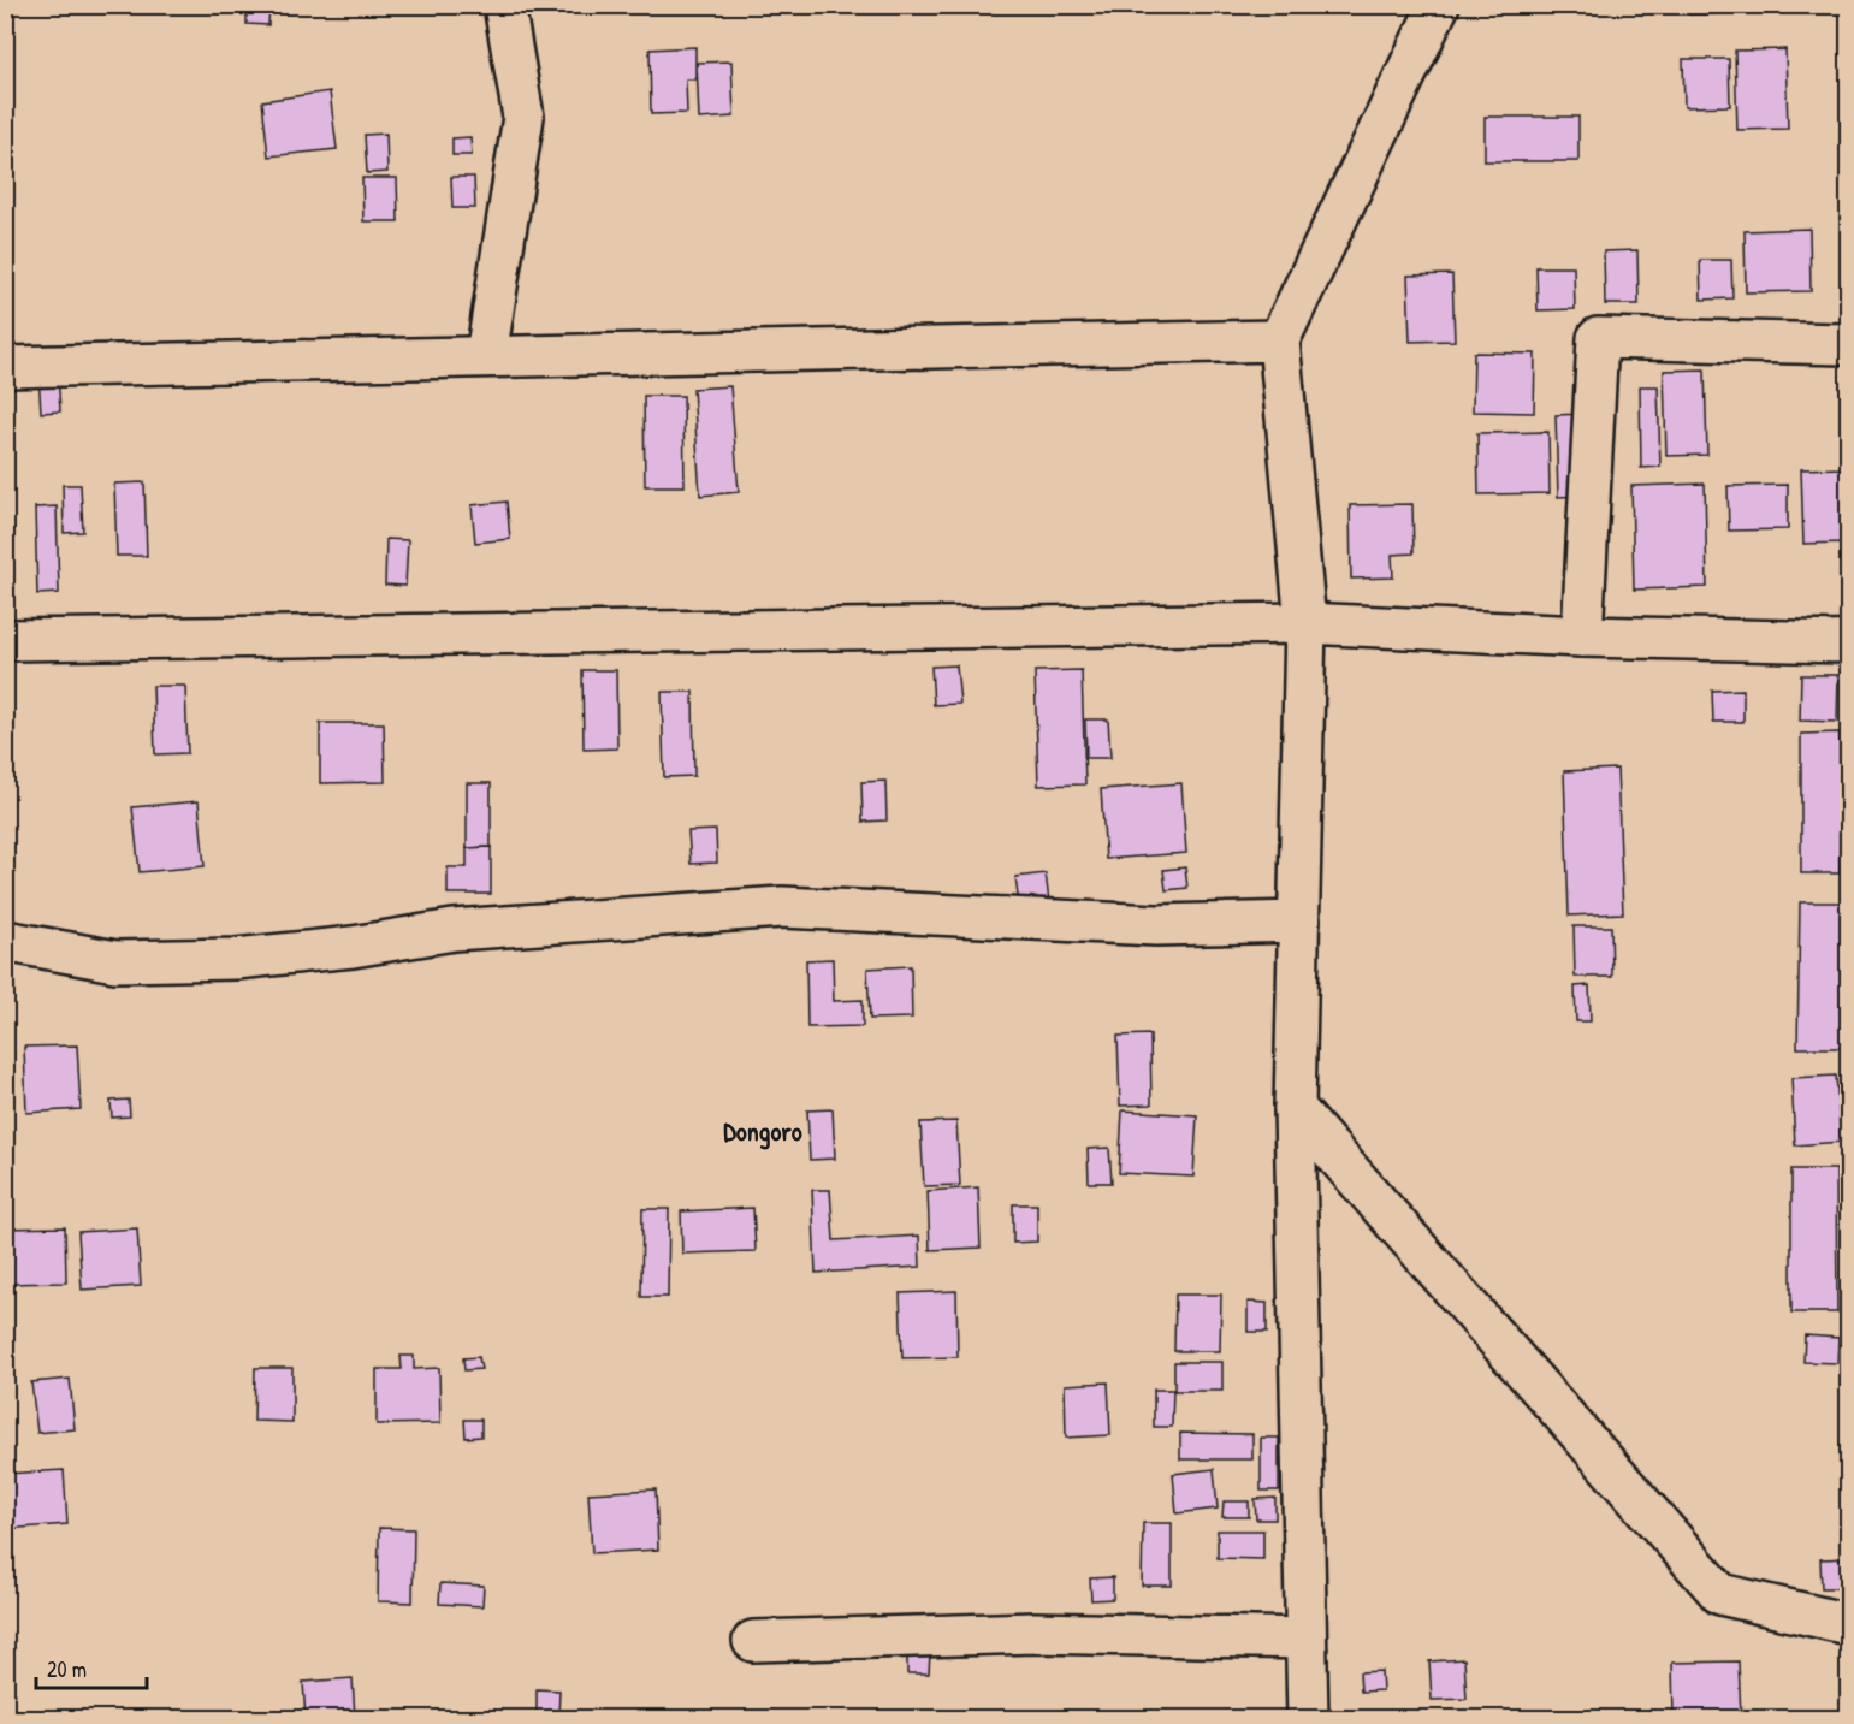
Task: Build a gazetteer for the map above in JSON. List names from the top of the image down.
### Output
{
  "districts": ["Dongoro"],
  "scale_bar": "20 m"
}
